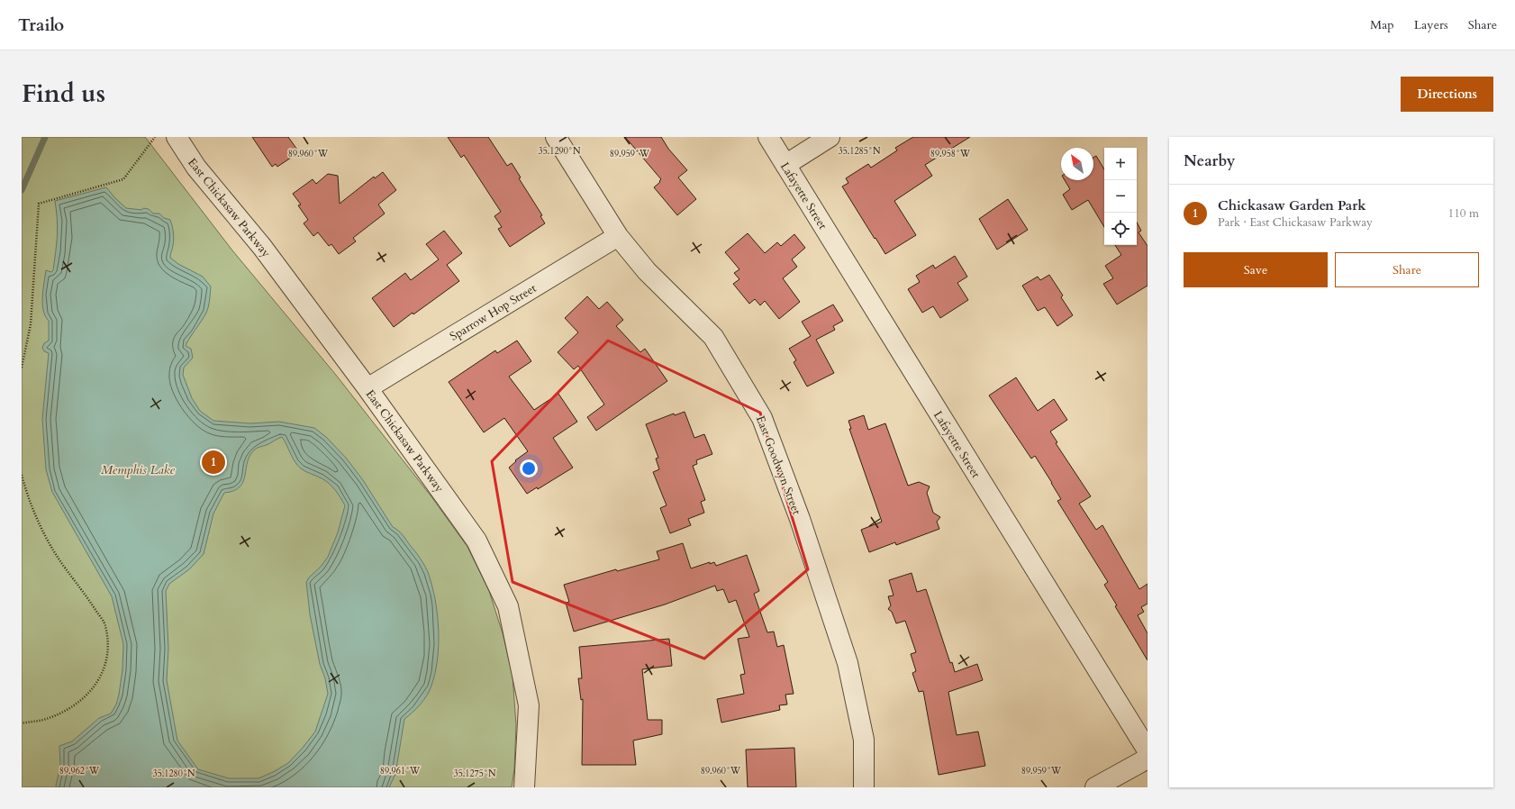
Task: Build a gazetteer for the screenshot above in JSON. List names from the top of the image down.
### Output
{
  "streets": {
    "street": [
      "Lafayette Street",
      "East Chickasaw Parkway",
      "Sparrow Hop Street",
      "East Goodwyn Street"
    ]
  },
  "crossings": [
    ["East Chickasaw Parkway", "Sparrow Hop Street"],
    ["Sparrow Hop Street", "East Goodwyn Street"]
  ],
  "water": ["Memphis Lake"],
  "north": "top left",
  "page": {
    "header": "Trailo",
    "nav": ["Map", "Layers", "Share"],
    "title": "Find us",
    "buttons": [
      "Directions",
      ["Save", "Share"]
    ],
    "heading": "Nearby",
    "map_buttons": ["+", "−"],
    "list": [
      {
        "mark": "1",
        "name": "Chickasaw Garden Park",
        "note": "Park · East Chickasaw Parkway",
        "value": "110 m"
      }
    ],
    "pins": "1"
  },
  "coordinates": [
    "35.1285°N",
    "35.1290°N",
    "89.960°W",
    "89.959°W",
    "89.958°W",
    "89.962°W",
    "89.961°W",
    "35.1280°N",
    "35.1275°N"
  ]
}
